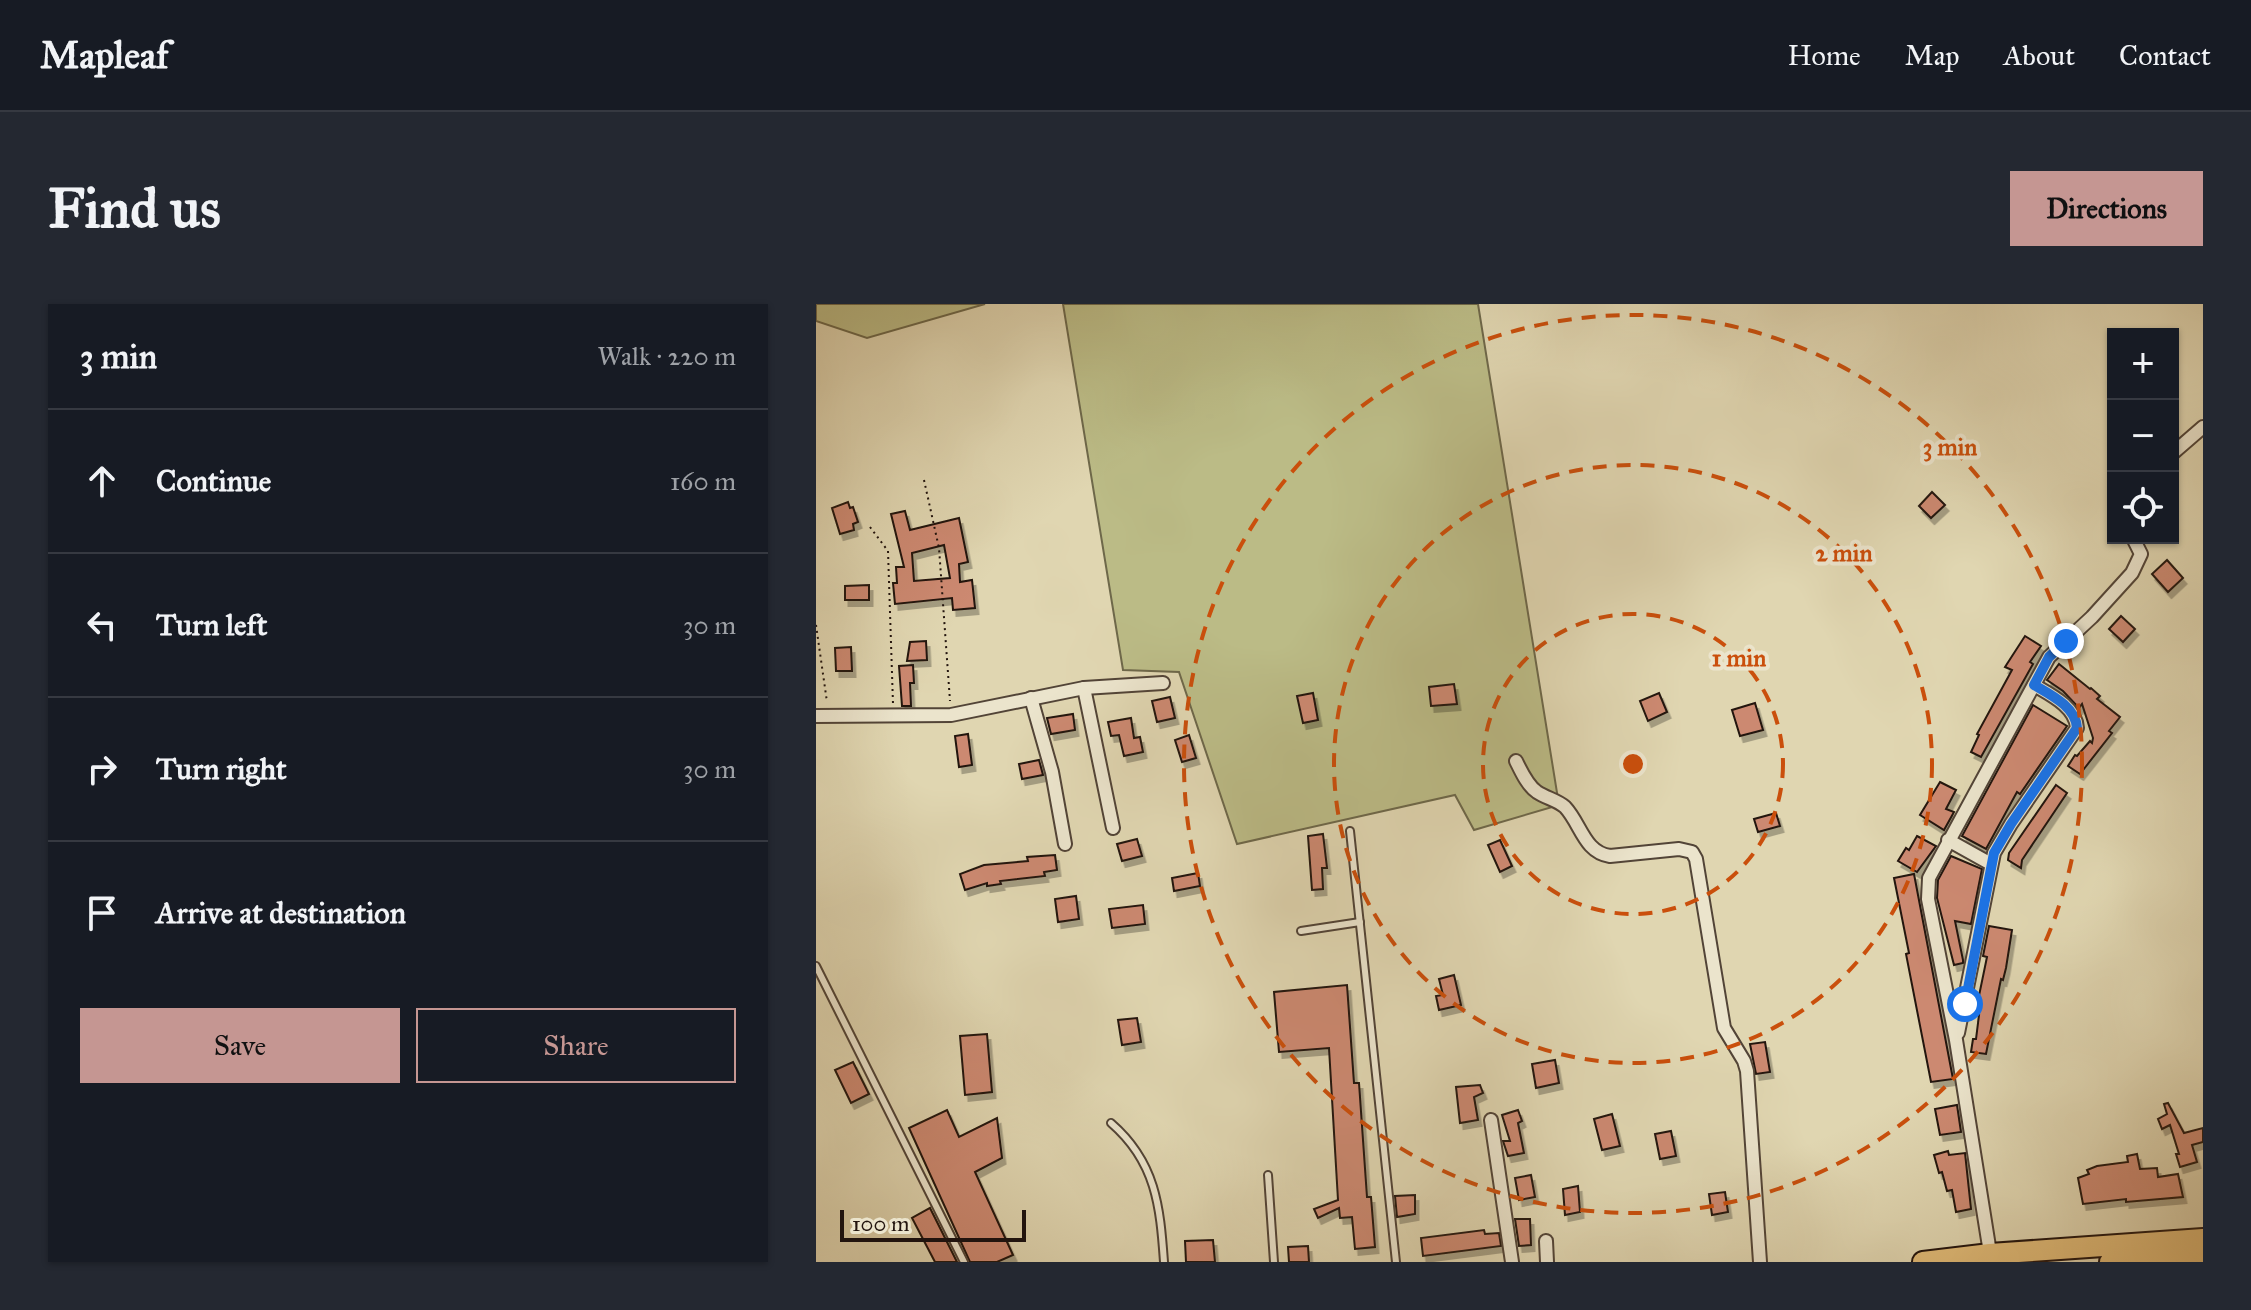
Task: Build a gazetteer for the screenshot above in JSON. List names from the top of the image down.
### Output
{
  "scale_bar": "100 m",
  "page": {
    "header": "Mapleaf",
    "nav": [
      "Home",
      "Map",
      "About",
      "Contact"
    ],
    "buttons": [
      "Directions",
      ["Save", "Share"]
    ],
    "title": "Find us",
    "heading": ["3 min", "Walk · 220 m"],
    "map_buttons": ["+", "−"],
    "list": [
      ["Continue", "160 m"],
      ["Turn left", "30 m"],
      ["Turn right", "30 m"],
      "Arrive at destination"
    ],
    "scale": "100 m"
  },
  "rings": ["3 min", "2 min", "1 min"]
}
